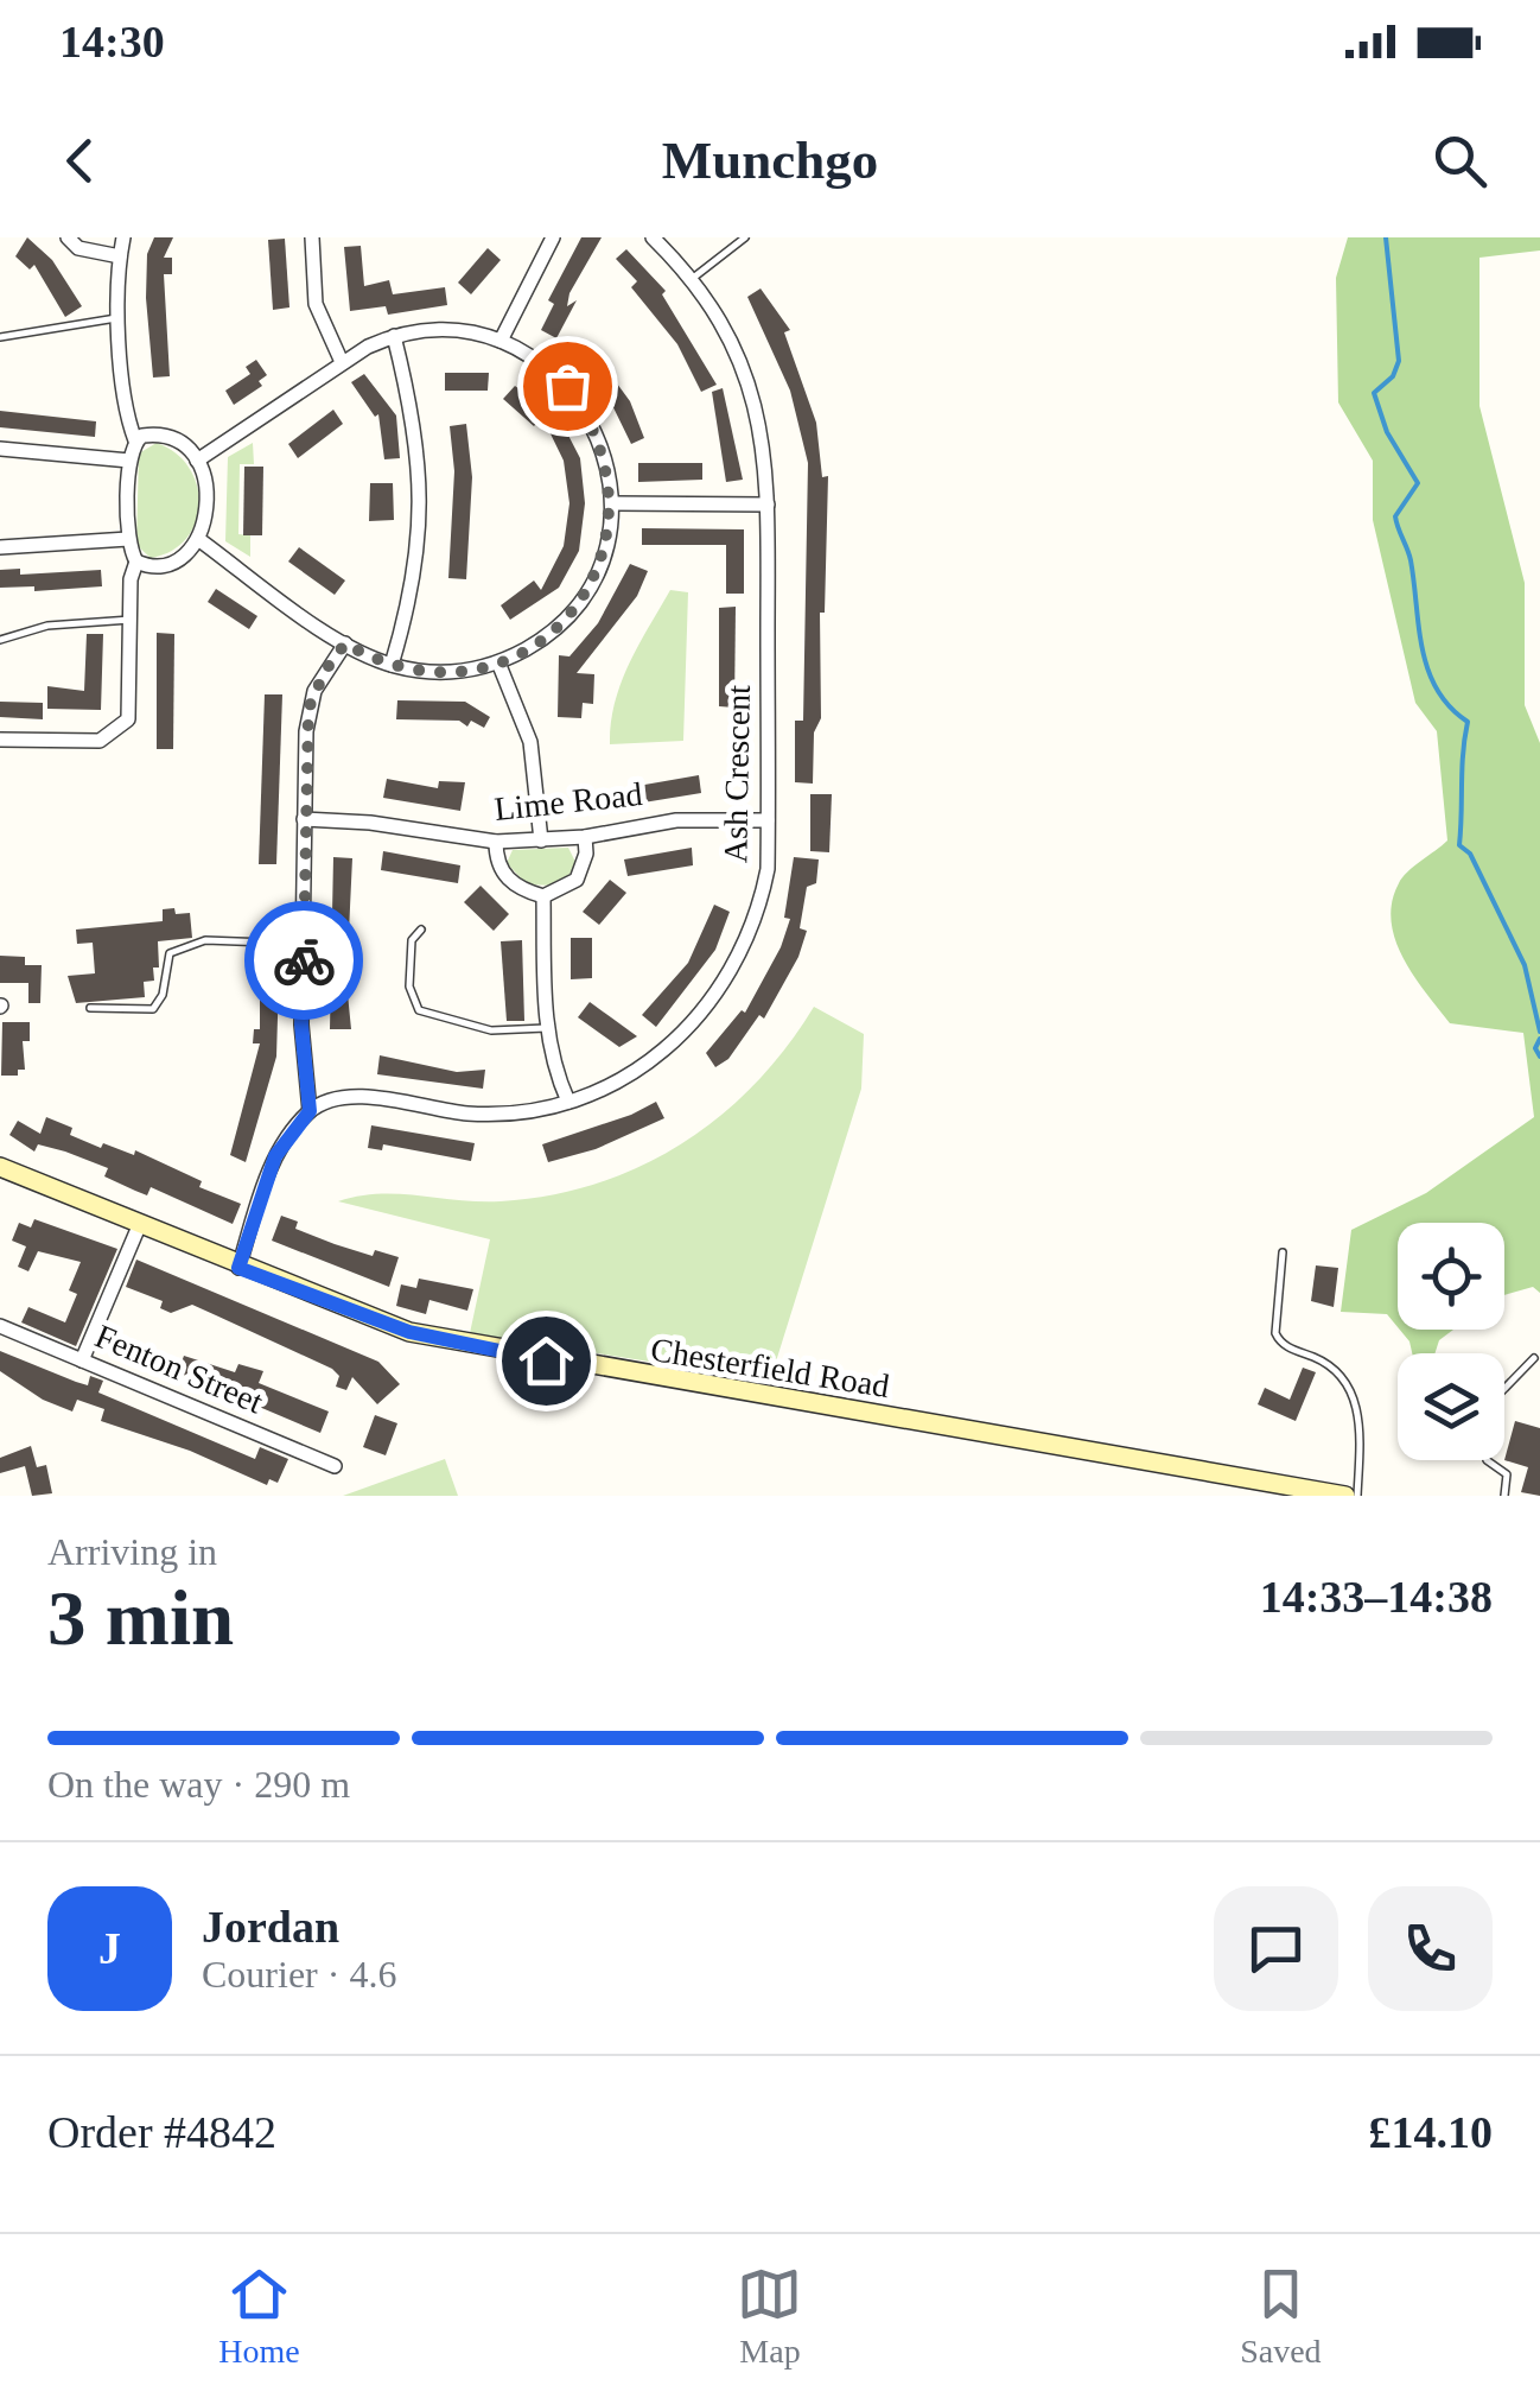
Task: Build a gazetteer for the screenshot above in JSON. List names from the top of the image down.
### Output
{
  "streets": {
    "main road": ["Chesterfield Road"],
    "street": ["Ash Crescent", "Lime Road", "Fenton Street"]
  },
  "crossings": [
    ["Ash Crescent", "Lime Road"]
  ],
  "page": {
    "status": "14:30",
    "header": "Munchgo",
    "heading": ["3 min", "Arriving in", "14:33–14:38"],
    "panel": [
      "Jordan",
      "Courier · 4.6",
      "Order #4842",
      "£14.10"
    ],
    "bar": "On the way · 290 m",
    "round": "J",
    "tabs": ["Home", "Map", "Saved"]
  }
}
